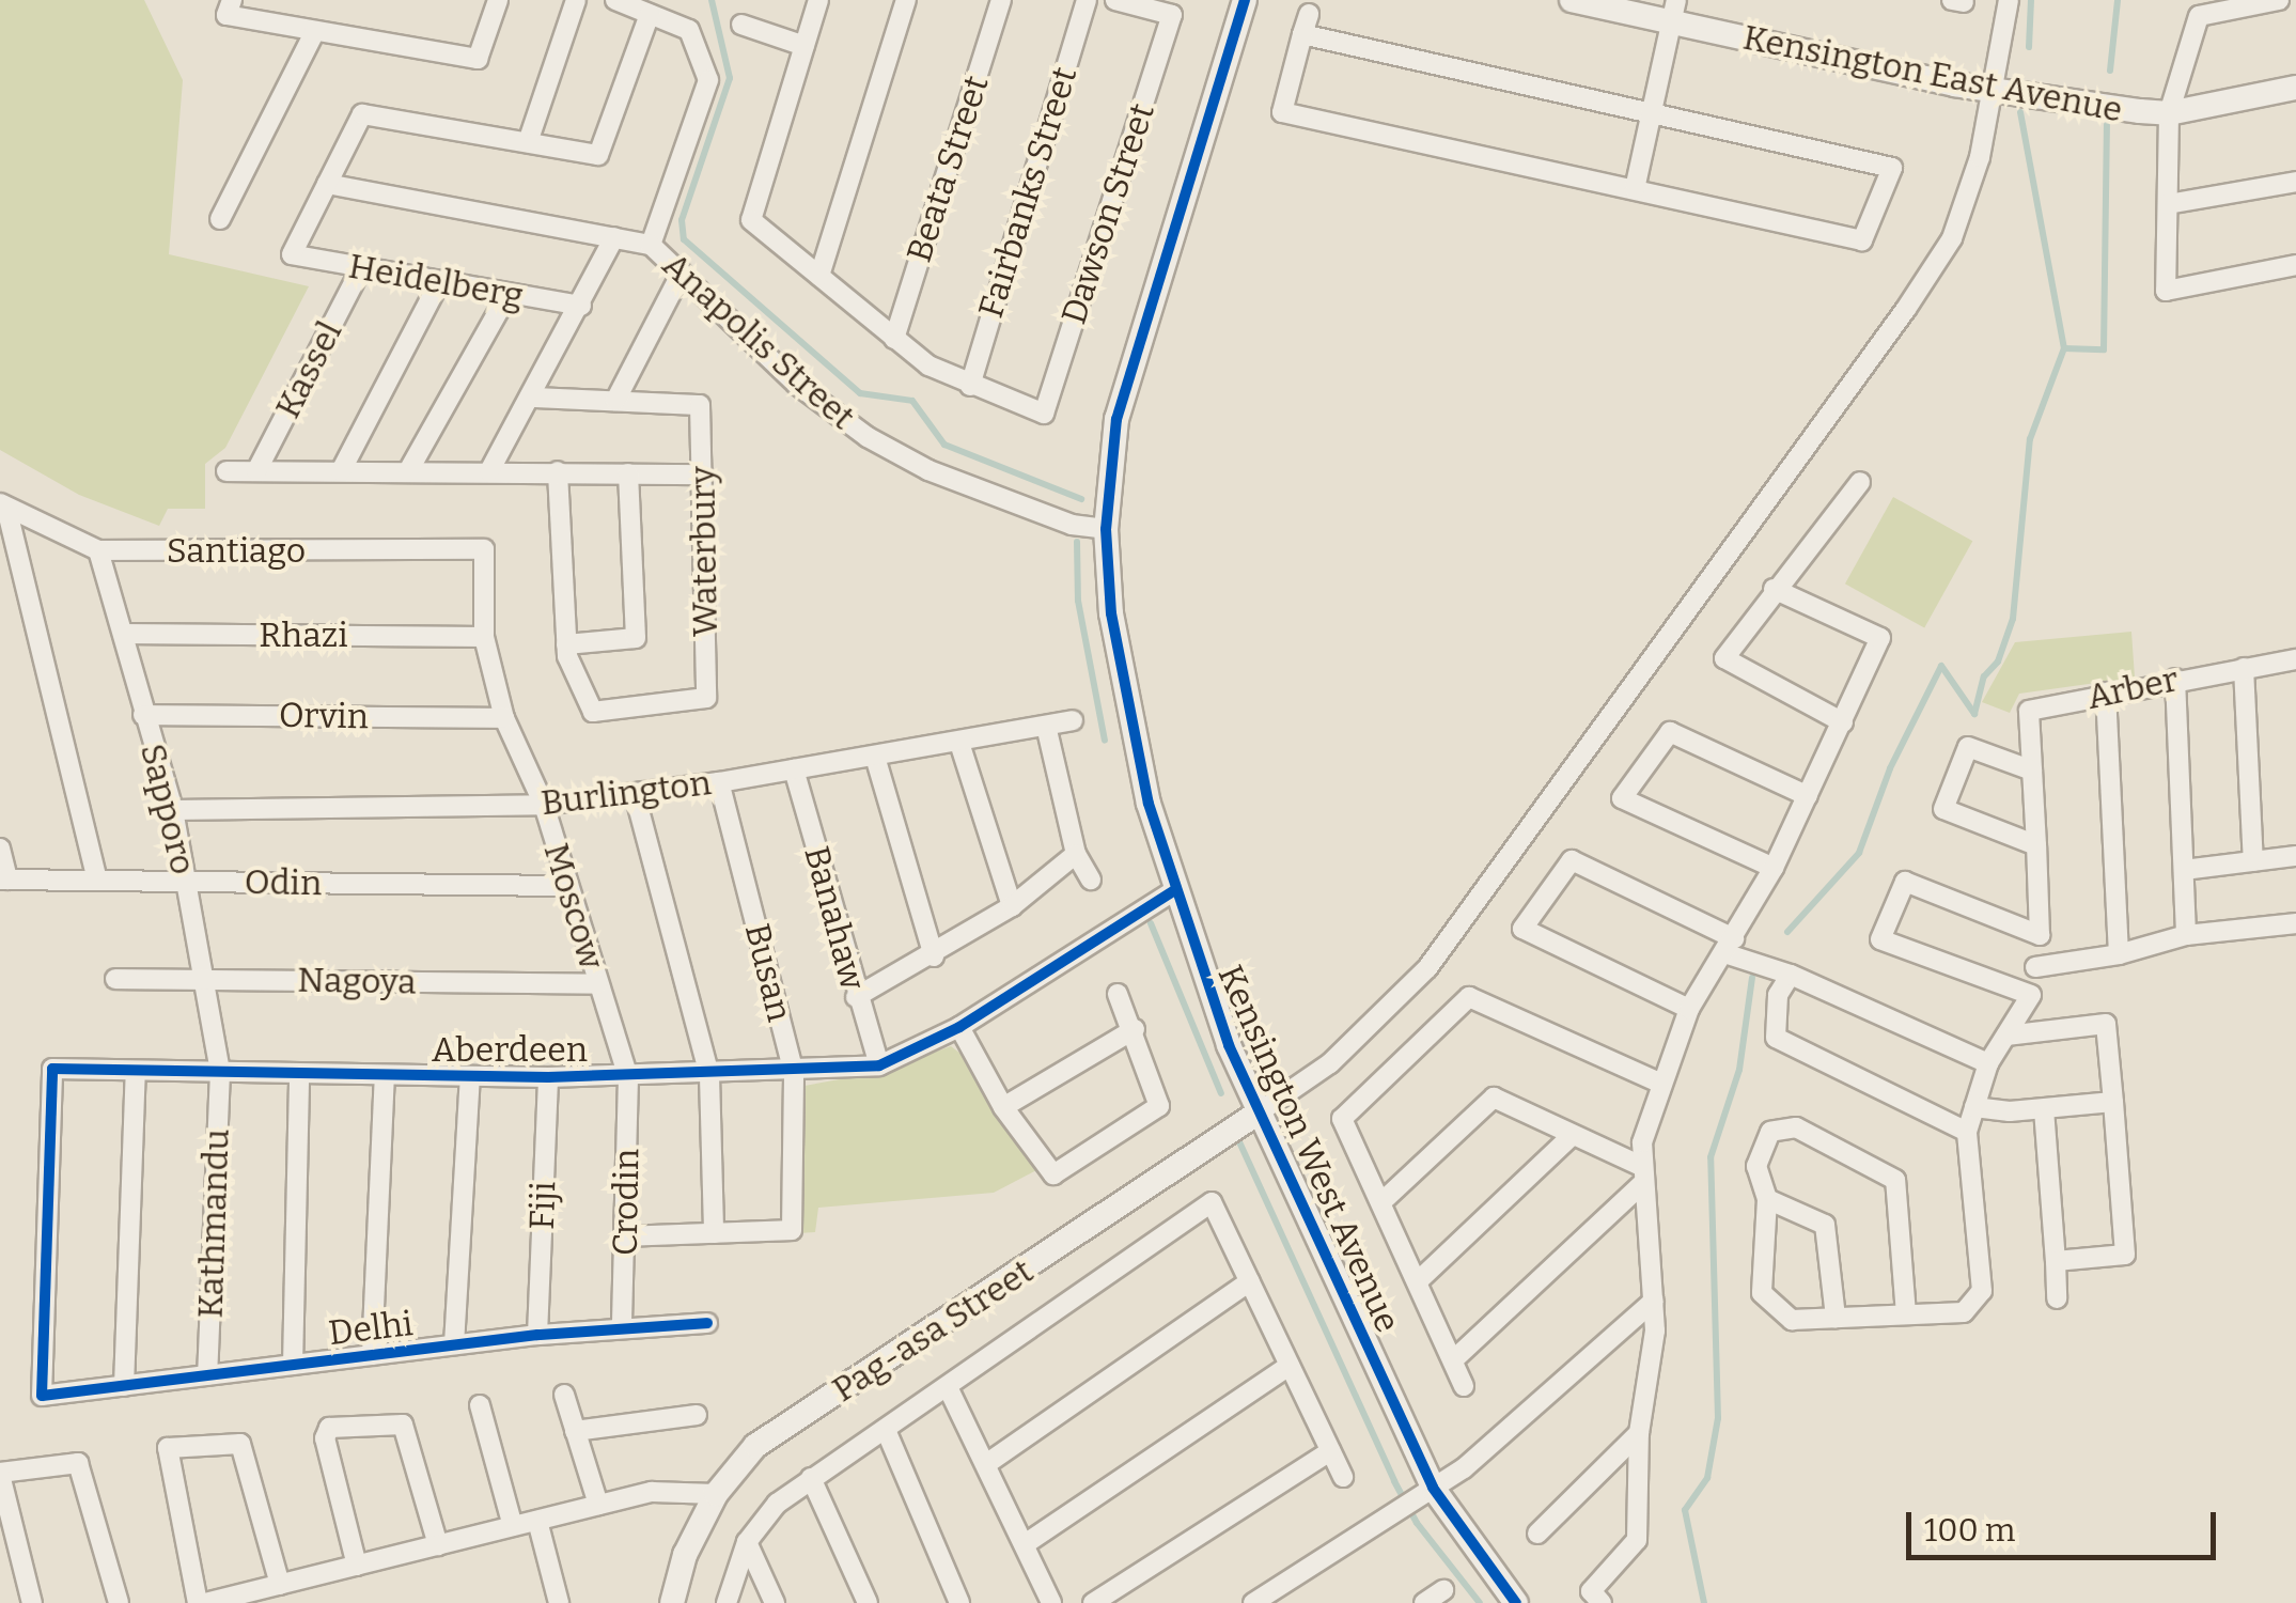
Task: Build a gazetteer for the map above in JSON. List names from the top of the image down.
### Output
{
  "streets": {
    "street": [
      "Kensington East Avenue",
      "Beata Street",
      "Fairbanks Street",
      "Dawson Street",
      "Heidelberg",
      "Anapolis Street",
      "Kassel",
      "Santiago",
      "Waterbury",
      "Rhazi",
      "Arber",
      "Orvin",
      "Burlington",
      "Sapporo",
      "Odin",
      "Moscow",
      "Banahaw",
      "Busan",
      "Nagoya",
      "Aberdeen",
      "Kensington West Avenue",
      "Crodin",
      "Fiji",
      "Kathmandu",
      "Delhi",
      "Pag-asa Street"
    ]
  },
  "crossings": [
    ["Fairbanks Street", "Dawson Street"],
    ["Heidelberg", "Kassel"],
    ["Anapolis Street", "Kensington West Avenue"],
    ["Santiago", "Sapporo"],
    ["Santiago", "Moscow"],
    ["Rhazi", "Sapporo"],
    ["Rhazi", "Moscow"],
    ["Orvin", "Sapporo"],
    ["Orvin", "Moscow"],
    ["Burlington", "Sapporo"],
    ["Burlington", "Moscow"],
    ["Burlington", "Banahaw"],
    ["Burlington", "Busan"],
    ["Sapporo", "Odin"],
    ["Sapporo", "Nagoya"],
    ["Sapporo", "Aberdeen"],
    ["Sapporo", "Kathmandu"],
    ["Odin", "Moscow"],
    ["Moscow", "Nagoya"],
    ["Moscow", "Aberdeen"],
    ["Moscow", "Crodin"],
    ["Banahaw", "Aberdeen"],
    ["Busan", "Aberdeen"],
    ["Aberdeen", "Kensington West Avenue"],
    ["Aberdeen", "Crodin"],
    ["Aberdeen", "Fiji"],
    ["Aberdeen", "Kathmandu"],
    ["Aberdeen", "Delhi"],
    ["Kensington West Avenue", "Pag-asa Street"],
    ["Crodin", "Delhi"],
    ["Fiji", "Delhi"],
    ["Kathmandu", "Delhi"]
  ],
  "scale_bar": "100 m"
}
